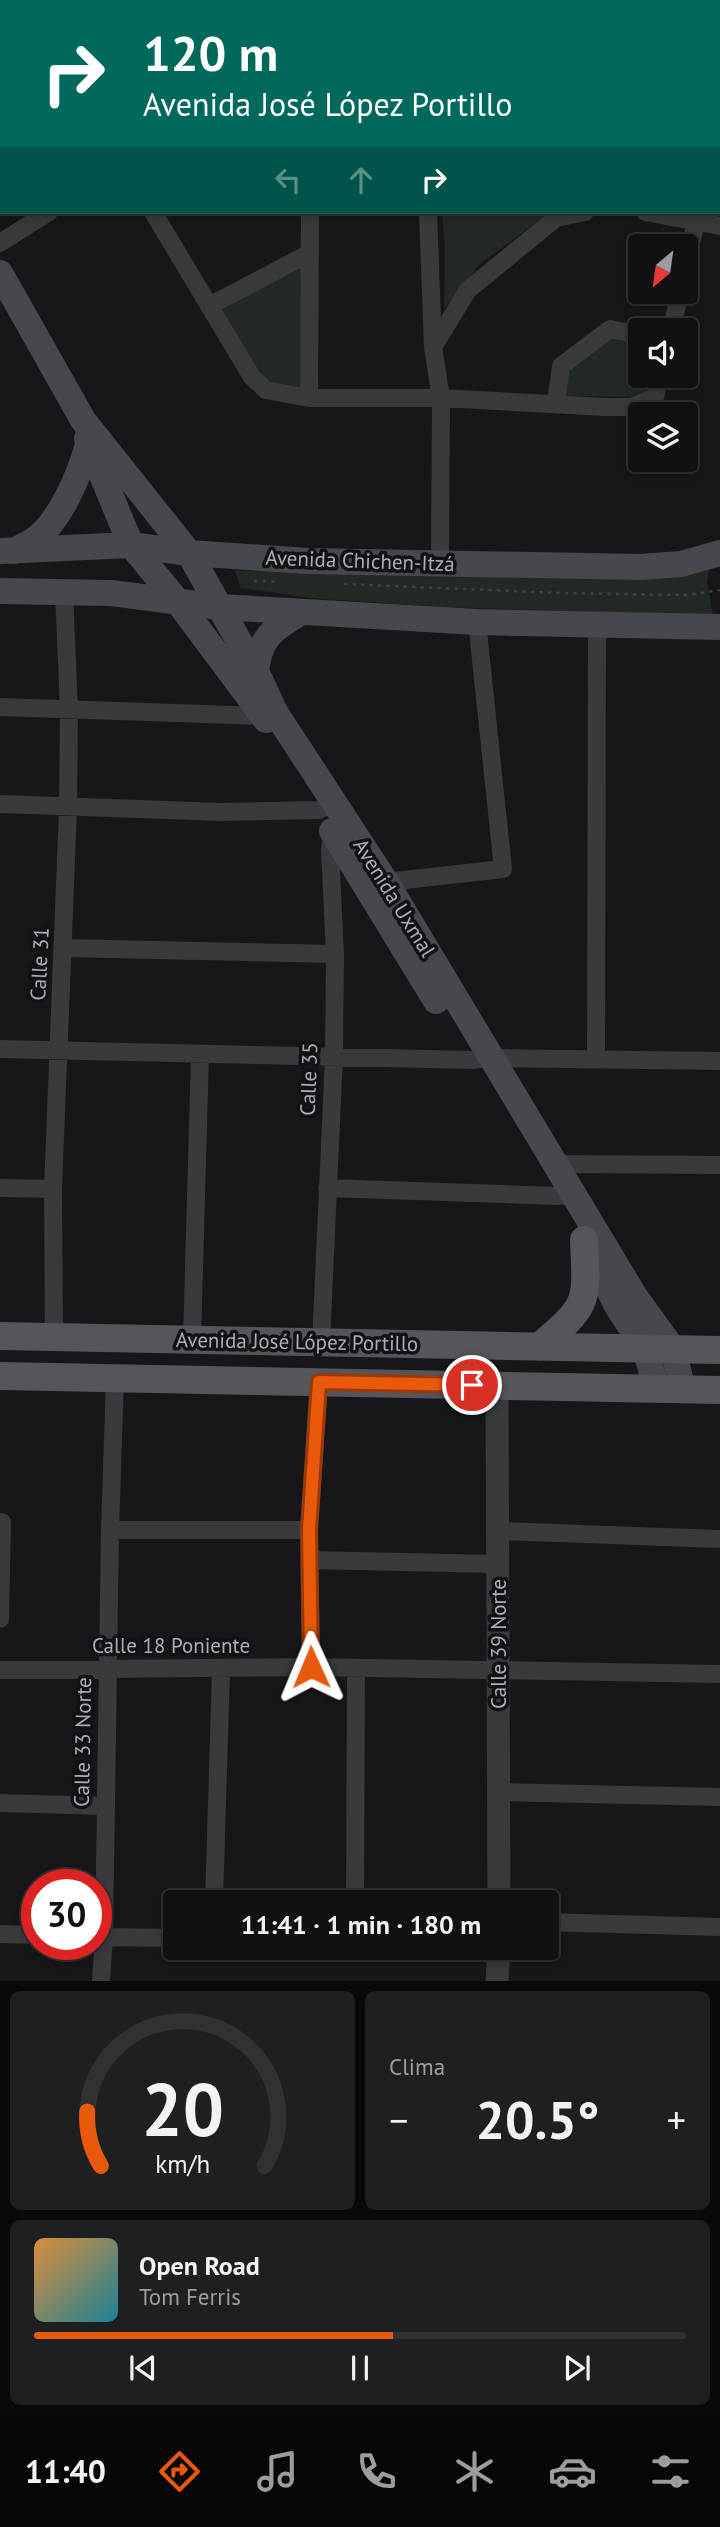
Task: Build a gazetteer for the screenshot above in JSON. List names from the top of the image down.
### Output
{
  "streets": {
    "main road": ["Avenida Chichen-Itzá", "Avenida Uxmal", "Avenida José López Portillo"],
    "street": [
      "Calle 31",
      "Calle 35",
      "Calle 39 Norte",
      "Calle 18 Poniente",
      "Calle 33 Norte"
    ]
  },
  "crossings": [
    ["Avenida Chichen-Itzá", "Avenida Uxmal"],
    ["Avenida Uxmal", "Calle 35"],
    ["Avenida Uxmal", "Avenida José López Portillo"],
    ["Calle 31", "Avenida José López Portillo"],
    ["Calle 35", "Avenida José López Portillo"],
    ["Avenida José López Portillo", "Calle 39 Norte"],
    ["Avenida José López Portillo", "Calle 33 Norte"],
    ["Calle 39 Norte", "Calle 18 Poniente"],
    ["Calle 18 Poniente", "Calle 33 Norte"]
  ],
  "north": "bottom left",
  "page": {
    "turn": ["120 m", "Avenida José López Portillo"],
    "limit": "30",
    "trip": "11:41 · 1 min · 180 m",
    "tile": "Clima",
    "heat": ["−", "20.5°", "+"],
    "song": ["Open Road", "Tom Ferris"],
    "tabs": "11:40",
    "gauge": ["20", "km/h"]
  }
}
